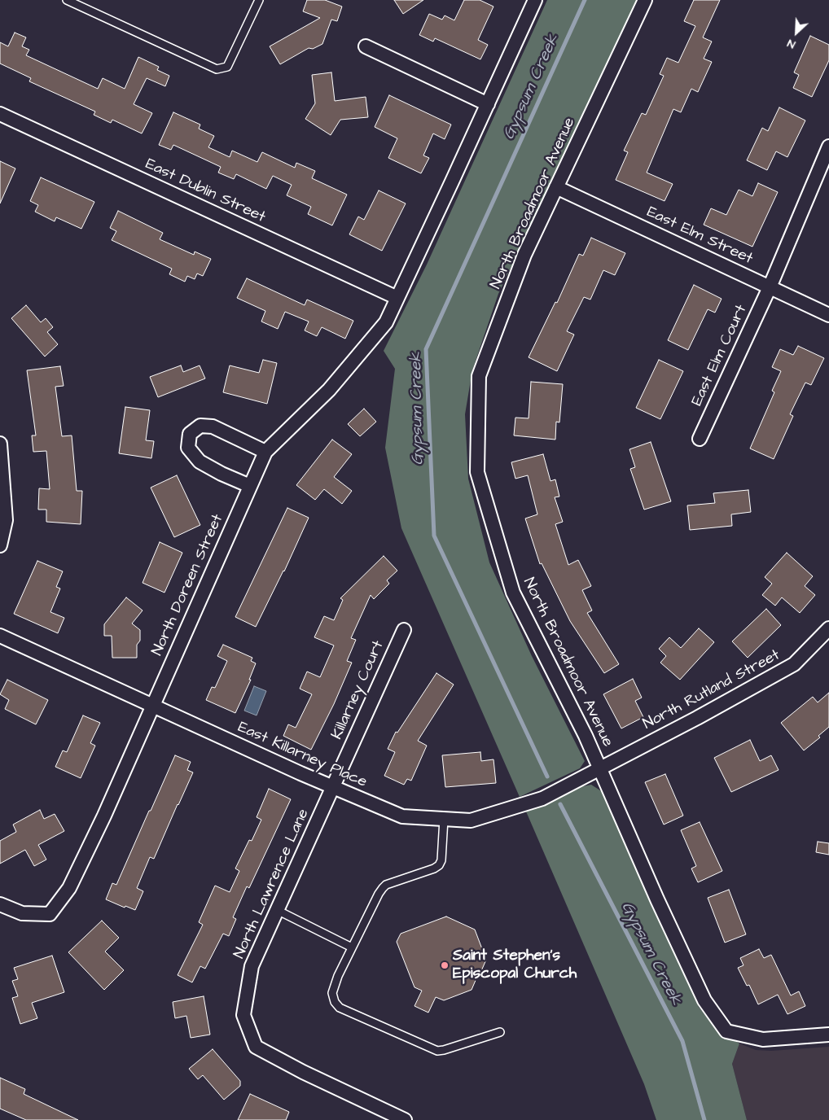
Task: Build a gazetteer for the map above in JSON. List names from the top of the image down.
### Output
{
  "streets": {
    "street": [
      "East Dublin Street",
      "North Broadmoor Avenue",
      "East Elm Street",
      "East Elm Court",
      "North Doreen Street",
      "Killarney Court",
      "North Rutland Street",
      "East Killarney Place",
      "North Lawrence Lane"
    ]
  },
  "crossings": [
    ["East Dublin Street", "North Doreen Street"],
    ["North Broadmoor Avenue", "East Elm Street"],
    ["North Broadmoor Avenue", "North Rutland Street"],
    ["North Broadmoor Avenue", "East Killarney Place"],
    ["East Elm Street", "East Elm Court"],
    ["North Doreen Street", "East Killarney Place"],
    ["Killarney Court", "East Killarney Place"],
    ["Killarney Court", "North Lawrence Lane"],
    ["North Rutland Street", "East Killarney Place"],
    ["East Killarney Place", "North Lawrence Lane"]
  ],
  "water": ["Gypsum Creek"],
  "places": ["Saint Stephen's Episcopal Church"],
  "north": "bottom left"
}
